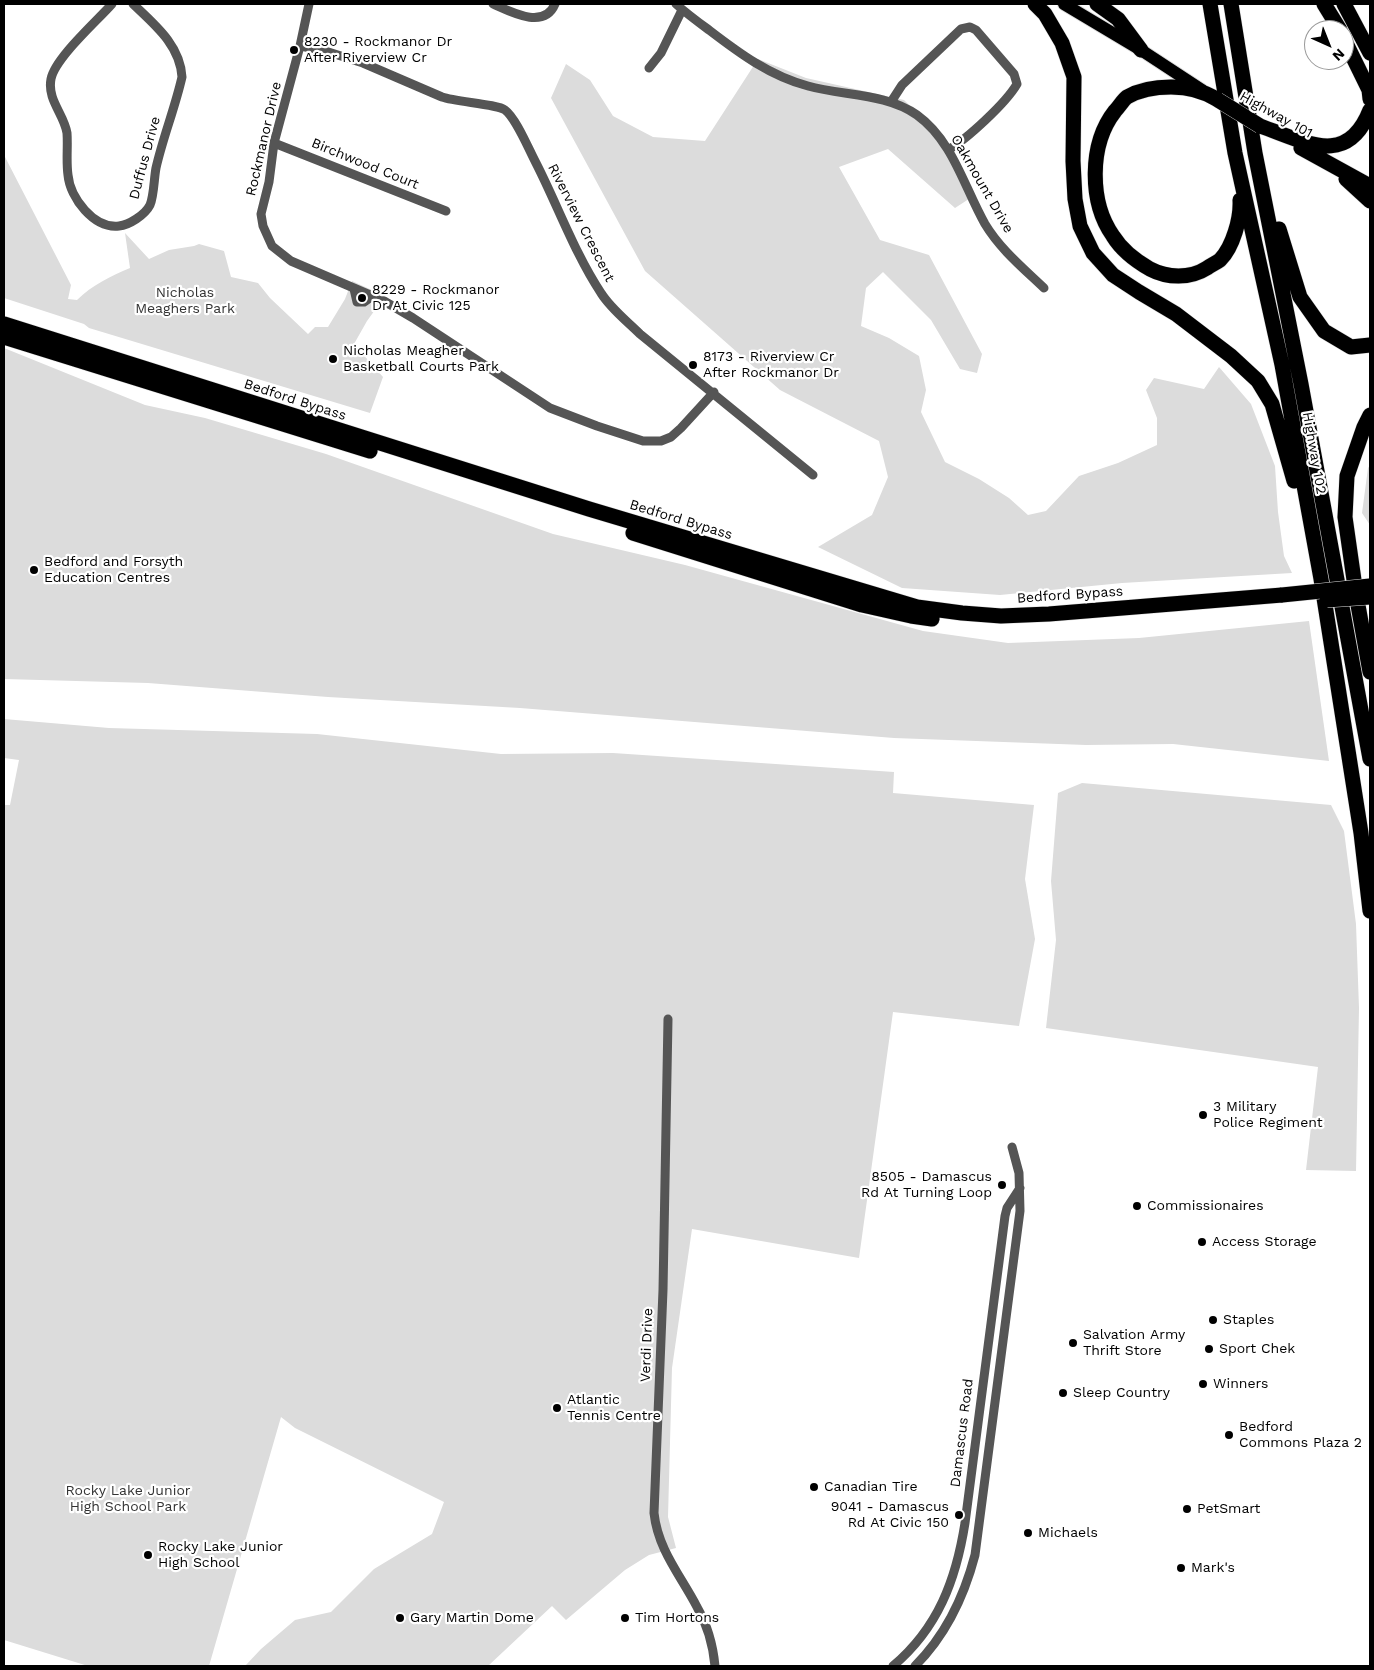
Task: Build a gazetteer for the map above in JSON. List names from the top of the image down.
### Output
{
  "streets": {
    "highway": ["Highway 101", "Bedford Bypass", "Highway 102"],
    "street": [
      "Rockmanor Drive",
      "Duffus Drive",
      "Birchwood Court",
      "Oakmount Drive",
      "Riverview Crescent",
      "Verdi Drive",
      "Damascus Road"
    ]
  },
  "crossings": [
    ["Highway 101", "Highway 102"],
    ["Rockmanor Drive", "Birchwood Court"],
    ["Rockmanor Drive", "Riverview Crescent"]
  ],
  "parks": ["Nicholas Meaghers Park", "Rocky Lake Junior High School Park"],
  "places": [
    "8230 - Rockmanor Dr After Riverview Cr",
    "8229 - Rockmanor Dr At Civic 125",
    "Nicholas Meagher Basketball Courts Park",
    "8173 - Riverview Cr After Rockmanor Dr",
    "Bedford and Forsyth Education Centres",
    "3 Military Police Regiment",
    "8505 - Damascus Rd At Turning Loop",
    "Commissionaires",
    "Access Storage",
    "Staples",
    "Salvation Army Thrift Store",
    "Sport Chek",
    "Winners",
    "Sleep Country",
    "Atlantic Tennis Centre",
    "Bedford Commons Plaza 2",
    "Canadian Tire",
    "PetSmart",
    "9041 - Damascus Rd At Civic 150",
    "Michaels",
    "Rocky Lake Junior High School",
    "Mark's",
    "Gary Martin Dome",
    "Tim Hortons"
  ],
  "north": "bottom right"
}
